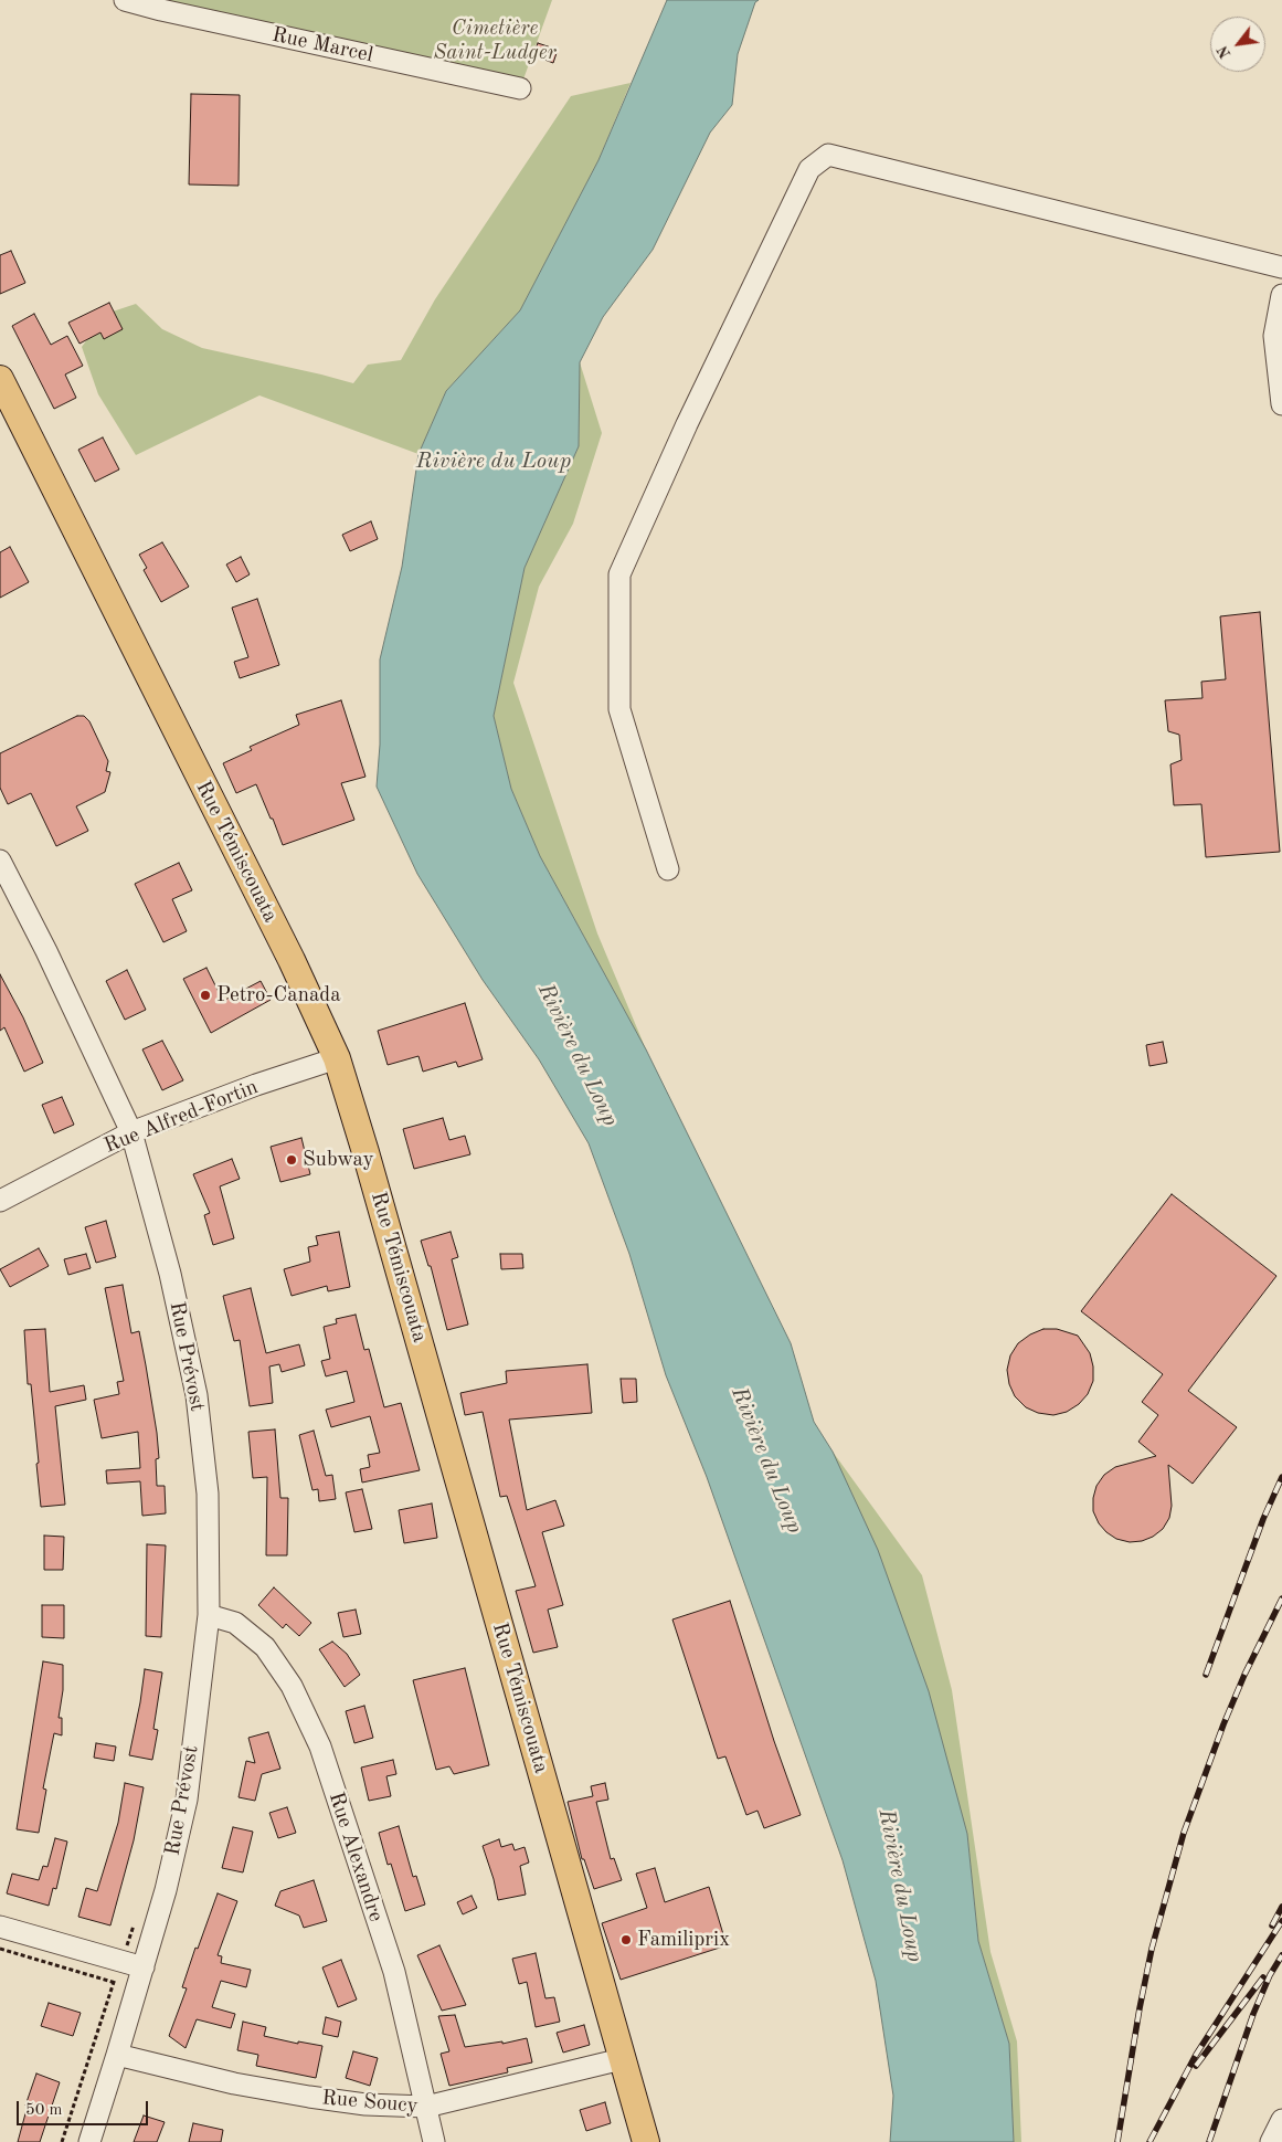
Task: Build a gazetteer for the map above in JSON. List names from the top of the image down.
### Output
{
  "streets": {
    "main road": ["Rue Témiscouata"],
    "street": [
      "Rue Marcel",
      "Rue Alfred-Fortin",
      "Rue Prévost",
      "Rue Alexandre",
      "Rue Soucy"
    ]
  },
  "crossings": [
    ["Rue Témiscouata", "Rue Alfred-Fortin"],
    ["Rue Témiscouata", "Rue Soucy"],
    ["Rue Alfred-Fortin", "Rue Prévost"],
    ["Rue Prévost", "Rue Alexandre"],
    ["Rue Prévost", "Rue Soucy"],
    ["Rue Alexandre", "Rue Soucy"]
  ],
  "water": ["Rivière du Loup"],
  "parks": ["Cimetière Saint-Ludger"],
  "places": ["Petro-Canada", "Subway", "Familiprix"],
  "scale_bar": "50 m",
  "north": "bottom left"
}
